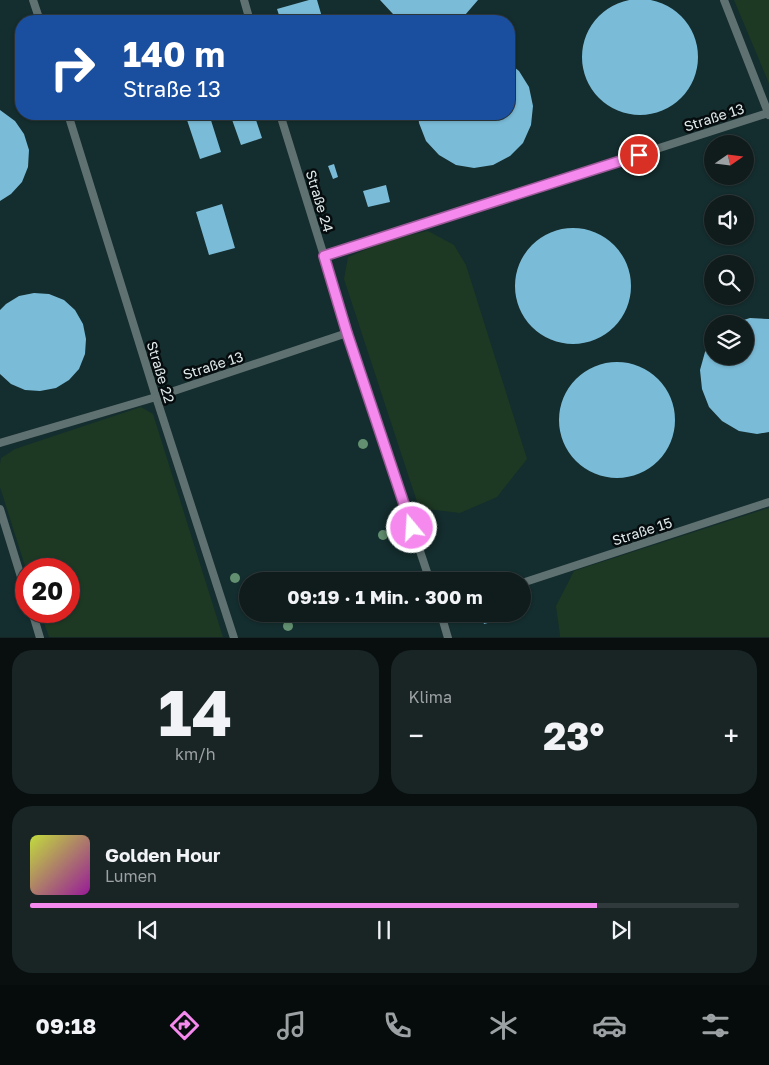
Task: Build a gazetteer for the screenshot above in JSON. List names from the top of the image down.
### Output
{
  "streets": {
    "lane": [
      "Straße 13",
      "Straße 24",
      "Straße 22",
      "Straße 15"
    ]
  },
  "crossings": [
    ["Straße 13", "Straße 24"],
    ["Straße 13", "Straße 22"]
  ],
  "north": "right",
  "page": {
    "turn": ["140 m", "Straße 13"],
    "limit": "20",
    "trip": "09:19 · 1 Min. · 300 m",
    "tile": [
      ["14", "km/h"],
      "Klima"
    ],
    "heat": ["−", "23°", "+"],
    "song": ["Golden Hour", "Lumen"],
    "tabs": "09:18"
  }
}
